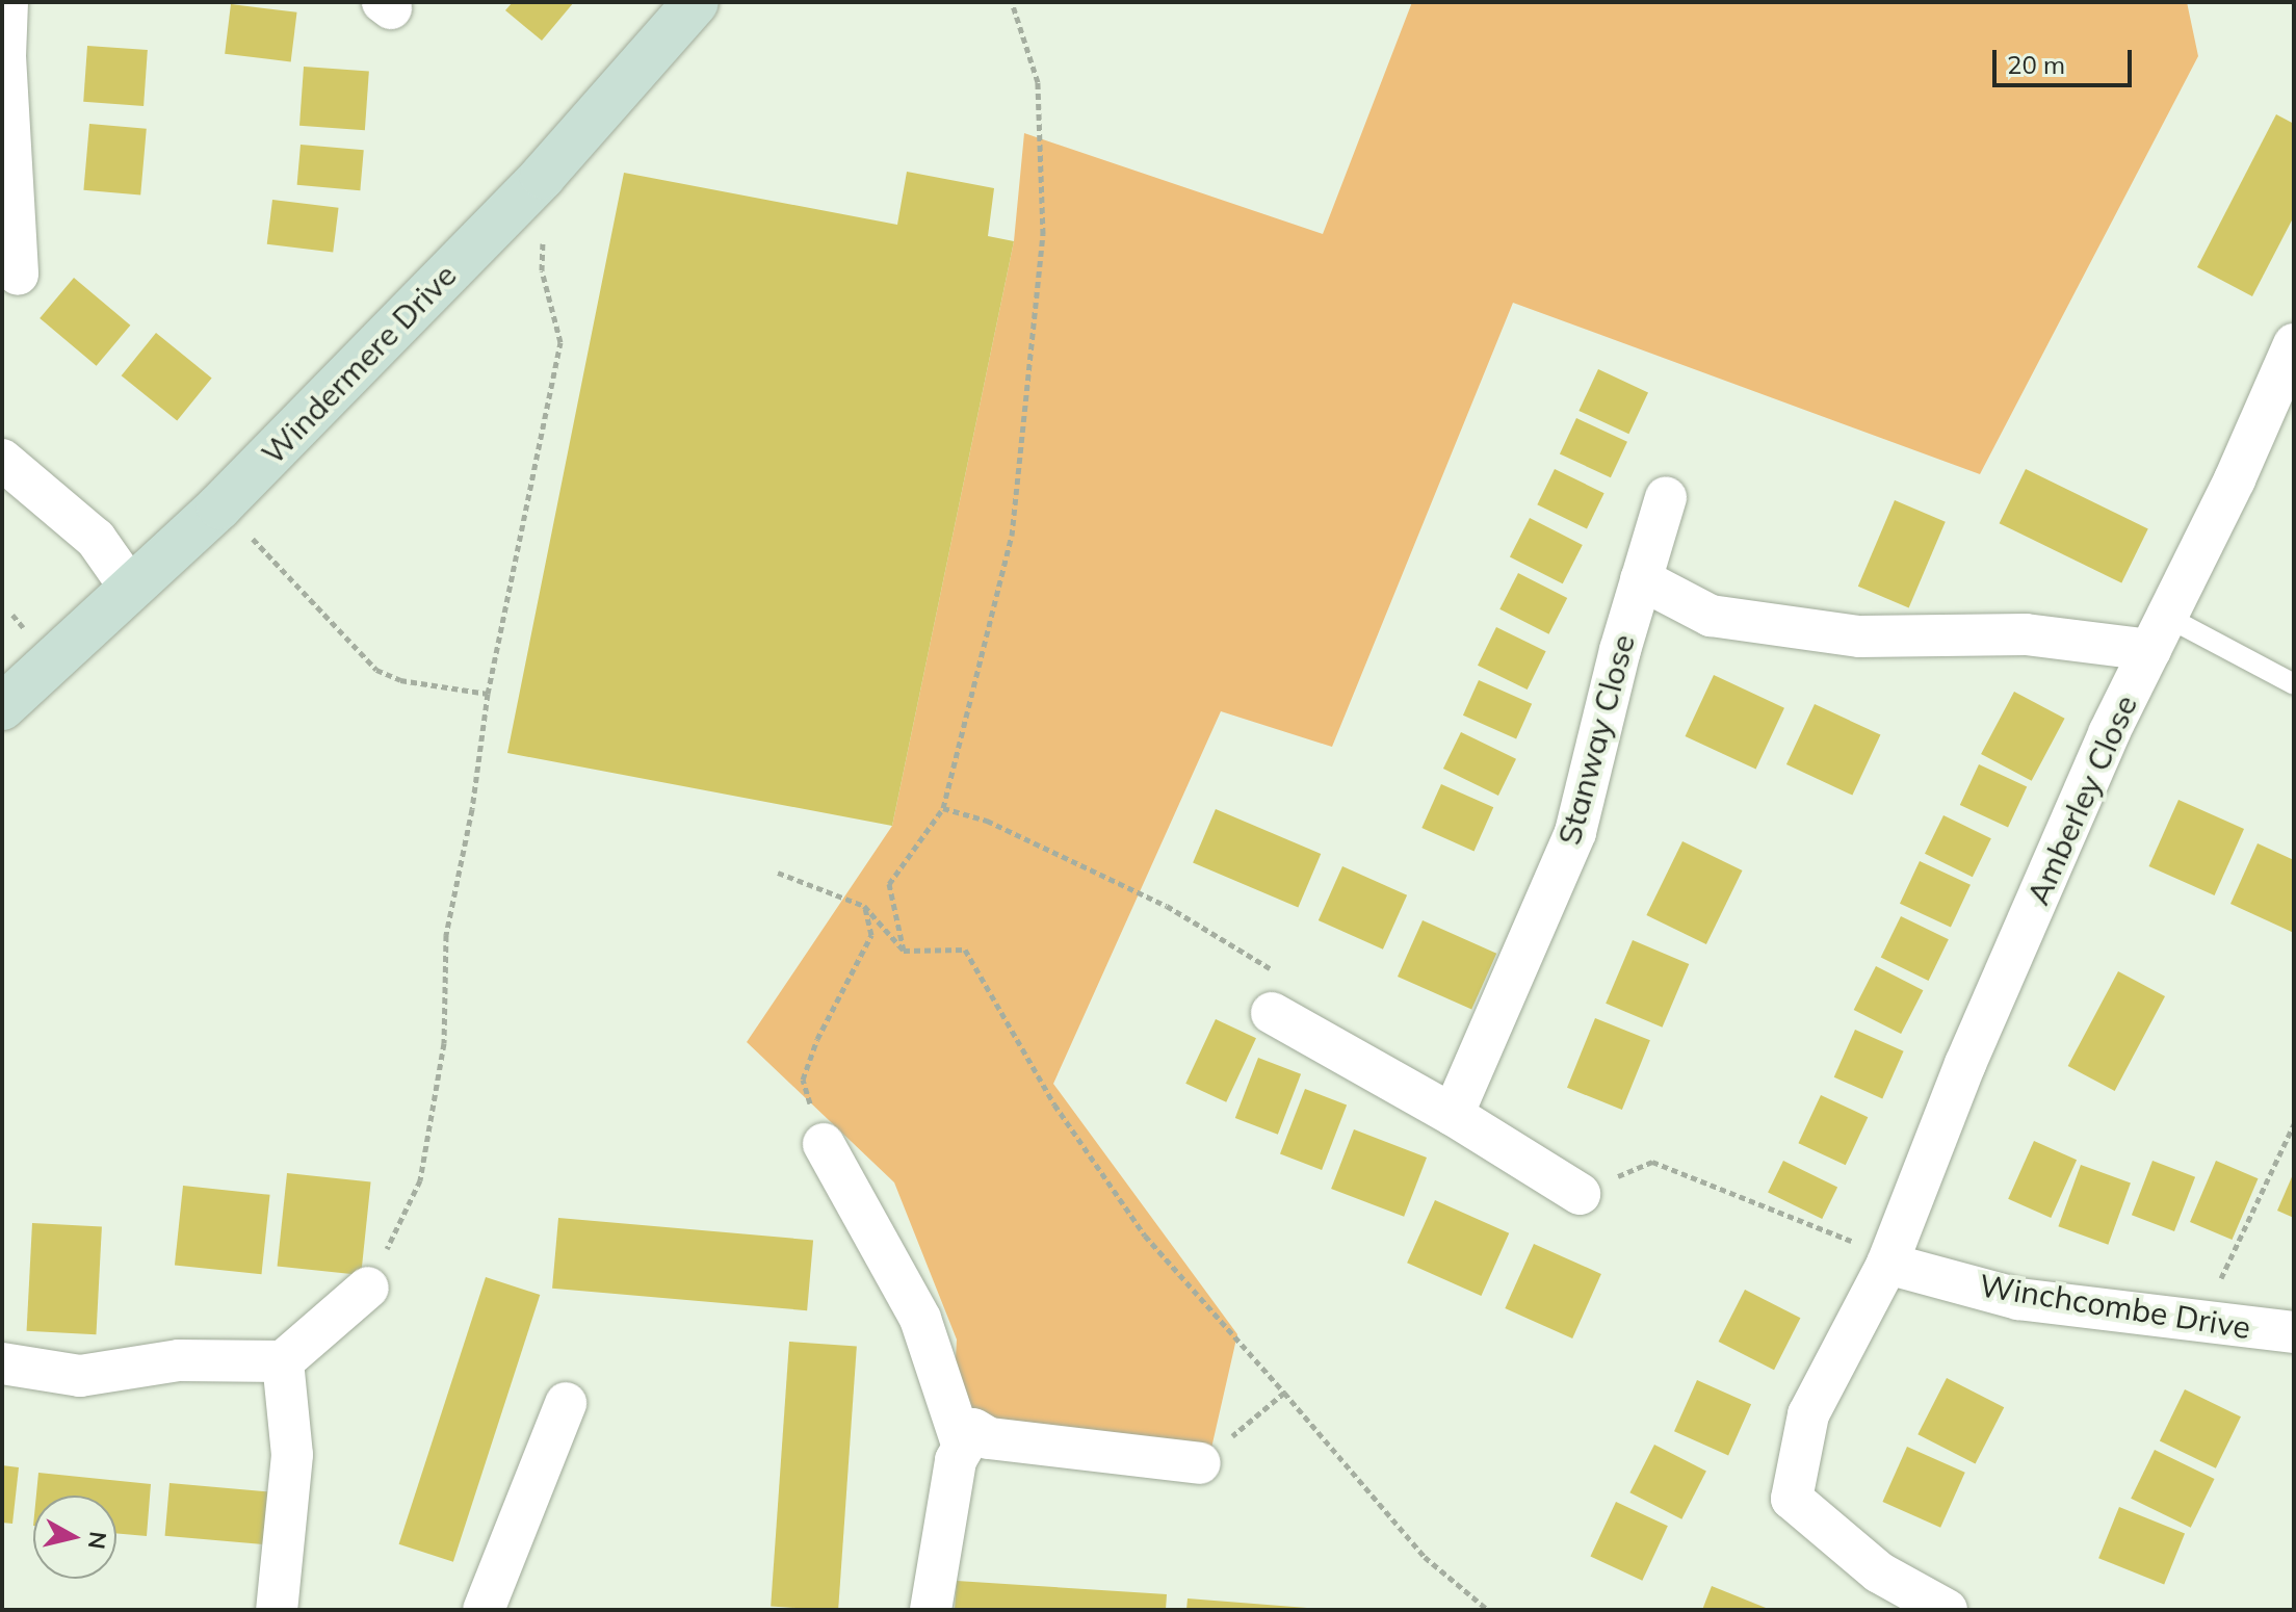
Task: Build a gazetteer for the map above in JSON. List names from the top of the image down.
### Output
{
  "streets": {
    "street": [
      "Windermere Drive",
      "Stanway Close",
      "Amberley Close",
      "Winchcombe Drive"
    ]
  },
  "crossings": [
    ["Amberley Close", "Winchcombe Drive"]
  ],
  "scale_bar": "20 m",
  "north": "right"
}
